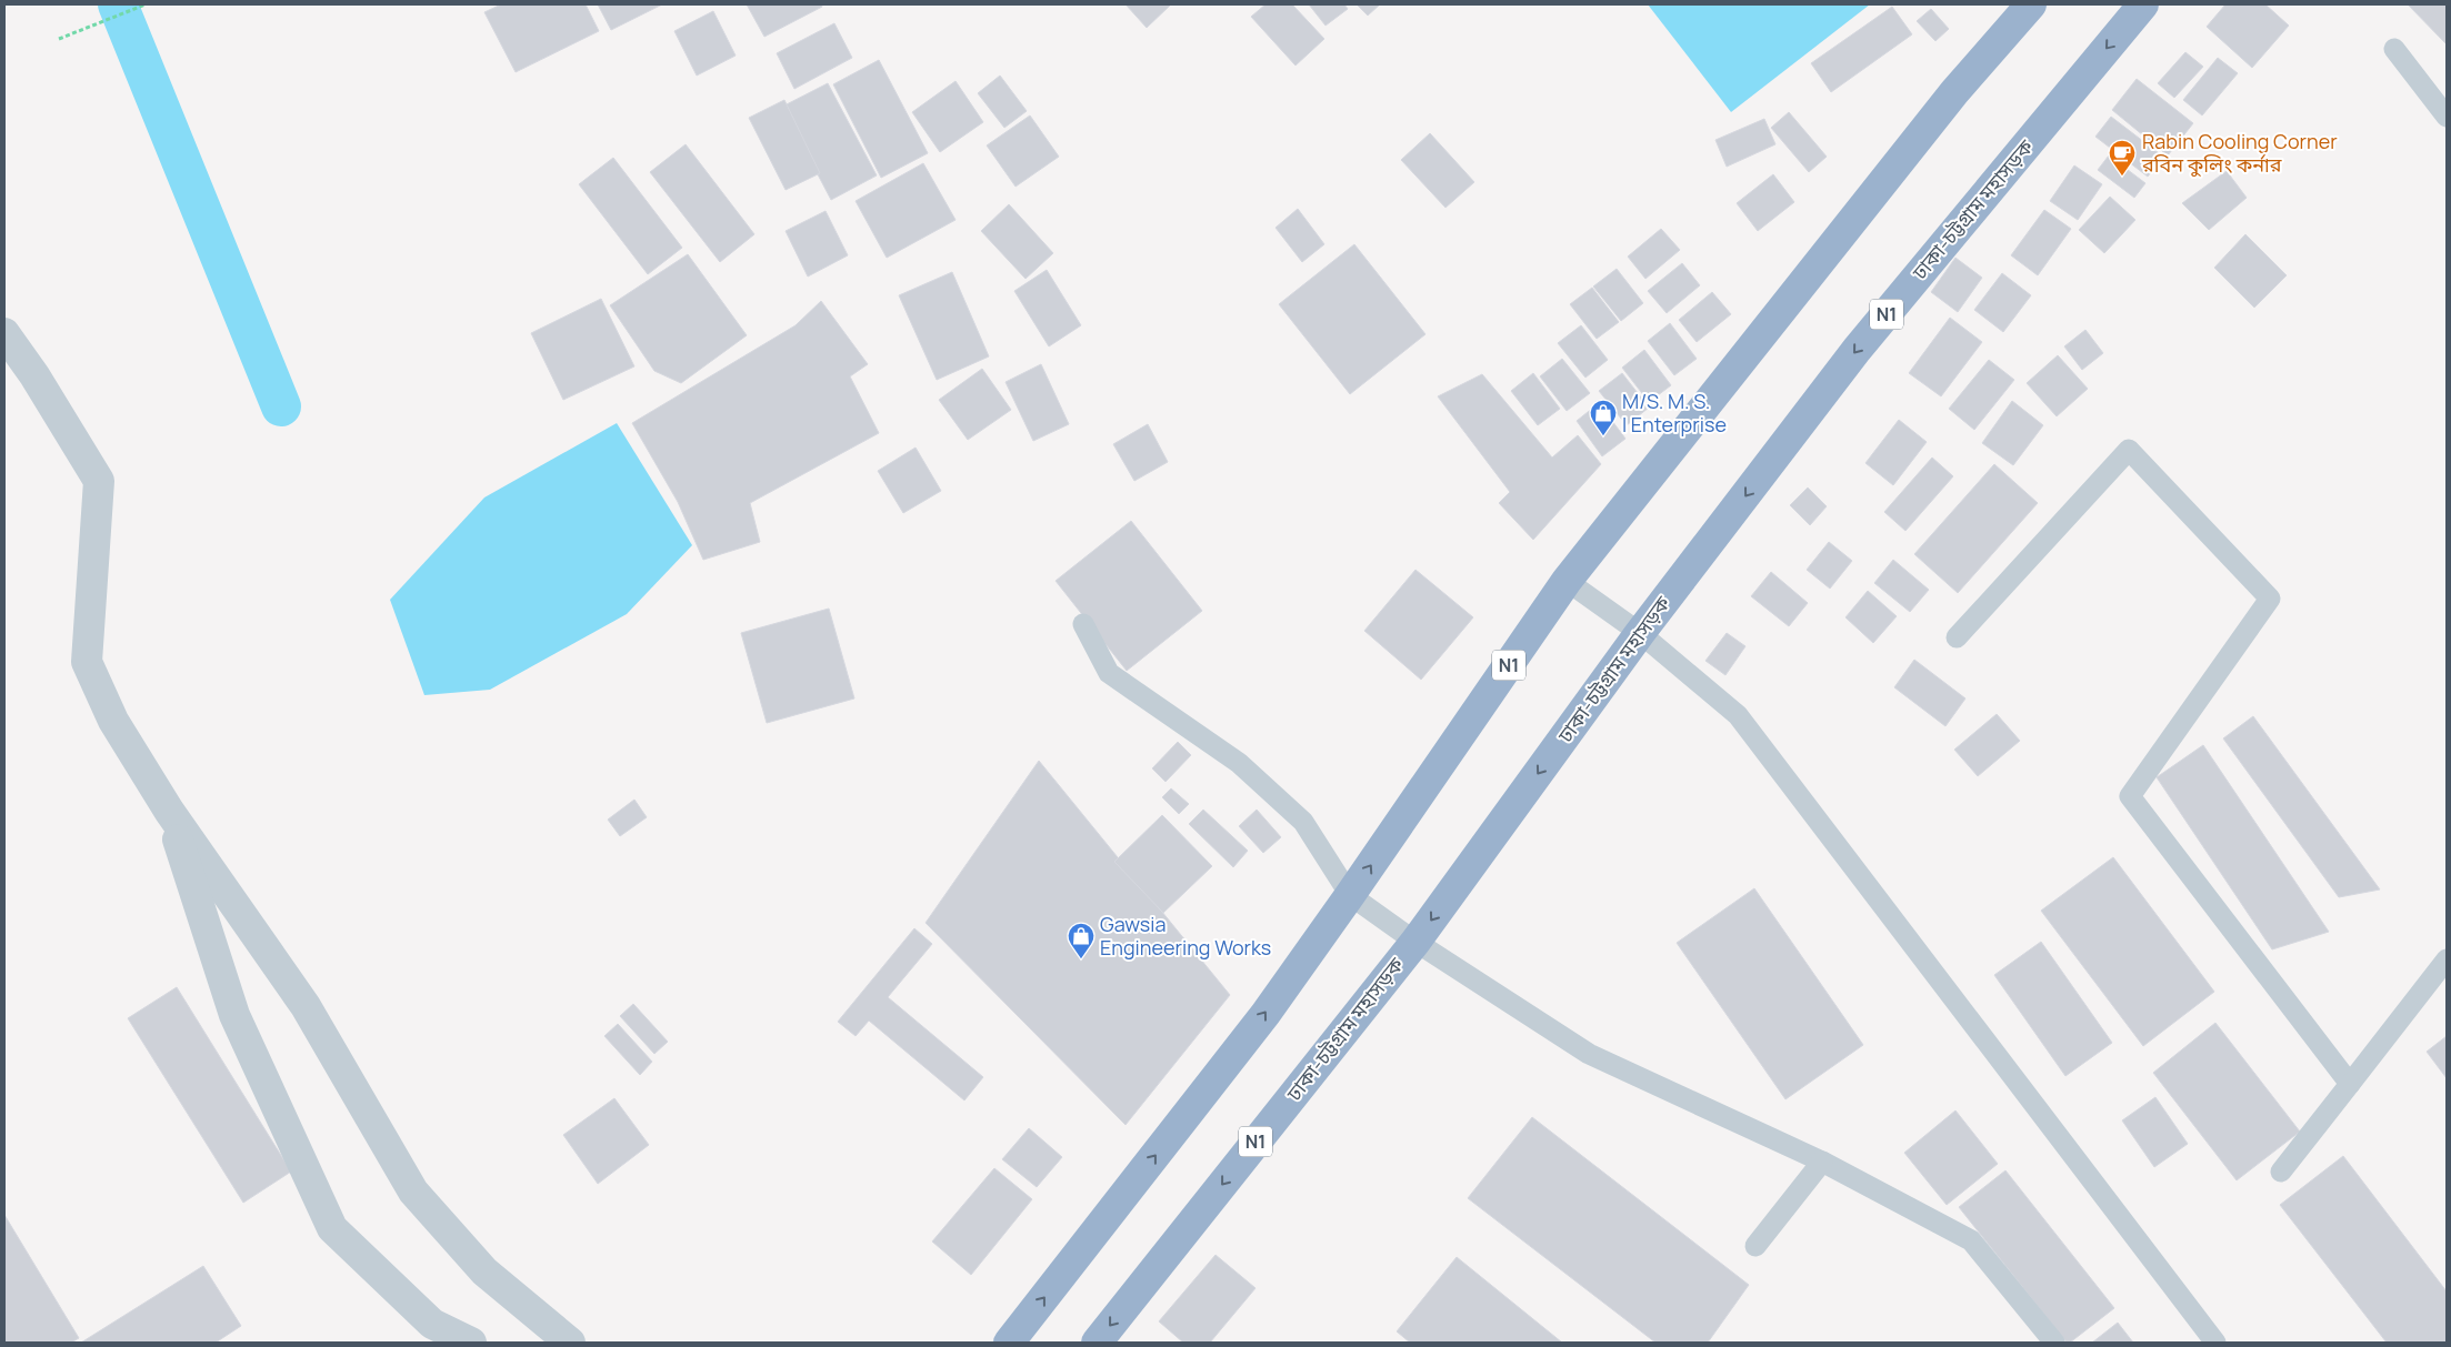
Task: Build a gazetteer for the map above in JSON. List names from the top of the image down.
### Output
{
  "streets": {
    "highway": ["ঢাকা-চট্টগ্রাম মহাসড়ক", "N1"]
  },
  "places": {
    "cafe": ["Rabin Cooling Corner রবিন কুলিং কর্নার"],
    "shop": ["M/S. M. S. I Enterprise", "Gawsia Engineering Works"]
  }
}
